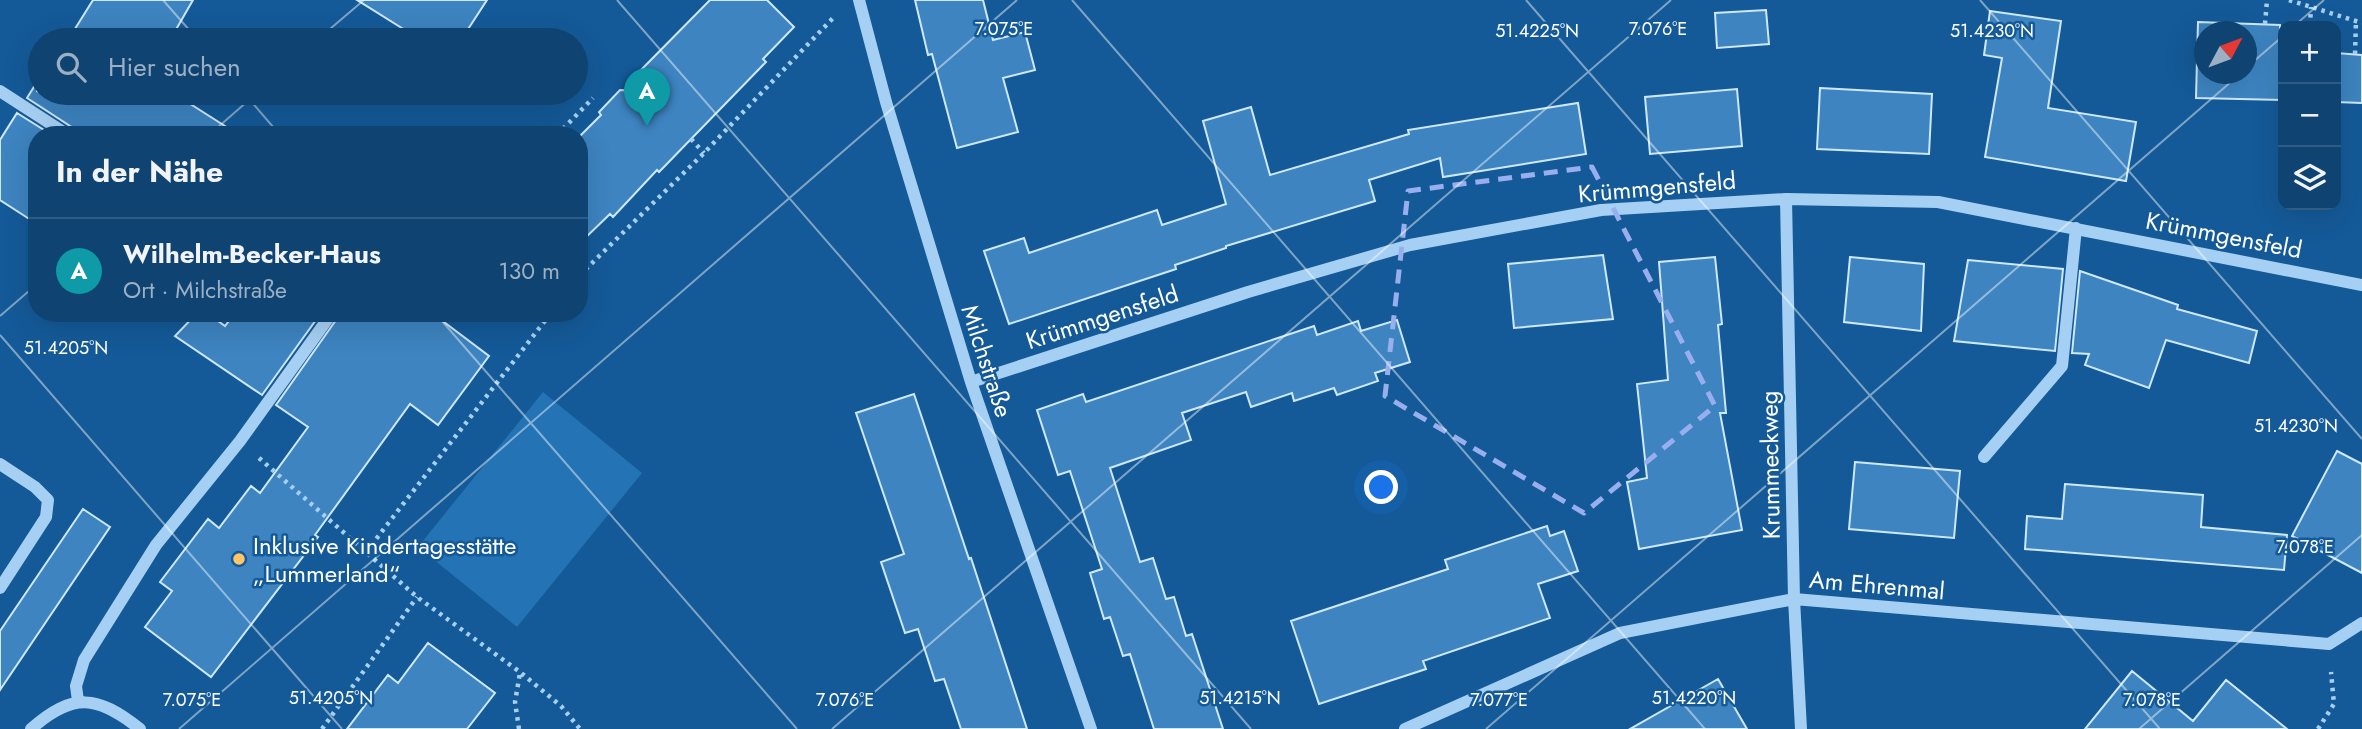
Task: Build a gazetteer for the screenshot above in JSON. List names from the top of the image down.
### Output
{
  "streets": {
    "street": [
      "Krümmgensfeld",
      "Milchstraße",
      "Krummeckweg",
      "Am Ehrenmal"
    ]
  },
  "crossings": [
    ["Krümmgensfeld", "Milchstraße"],
    ["Krümmgensfeld", "Krummeckweg"],
    ["Krummeckweg", "Am Ehrenmal"]
  ],
  "places": ["Inklusive Kindertagesstätte „Lummerland“"],
  "north": "top right",
  "page": {
    "map_buttons": ["+", "−"],
    "search": "Hier suchen",
    "pins": "A",
    "heading": "In der Nähe",
    "list": [
      {
        "mark": "A",
        "name": "Wilhelm-Becker-Haus",
        "note": "Ort · Milchstraße",
        "value": "130 m"
      }
    ]
  },
  "coordinates": [
    "7.075°E",
    "7.076°E",
    "51.4225°N",
    "51.4230°N",
    "51.4205°N",
    "7.078°E",
    "51.4215°N",
    "51.4220°N",
    "7.077°E"
  ]
}
